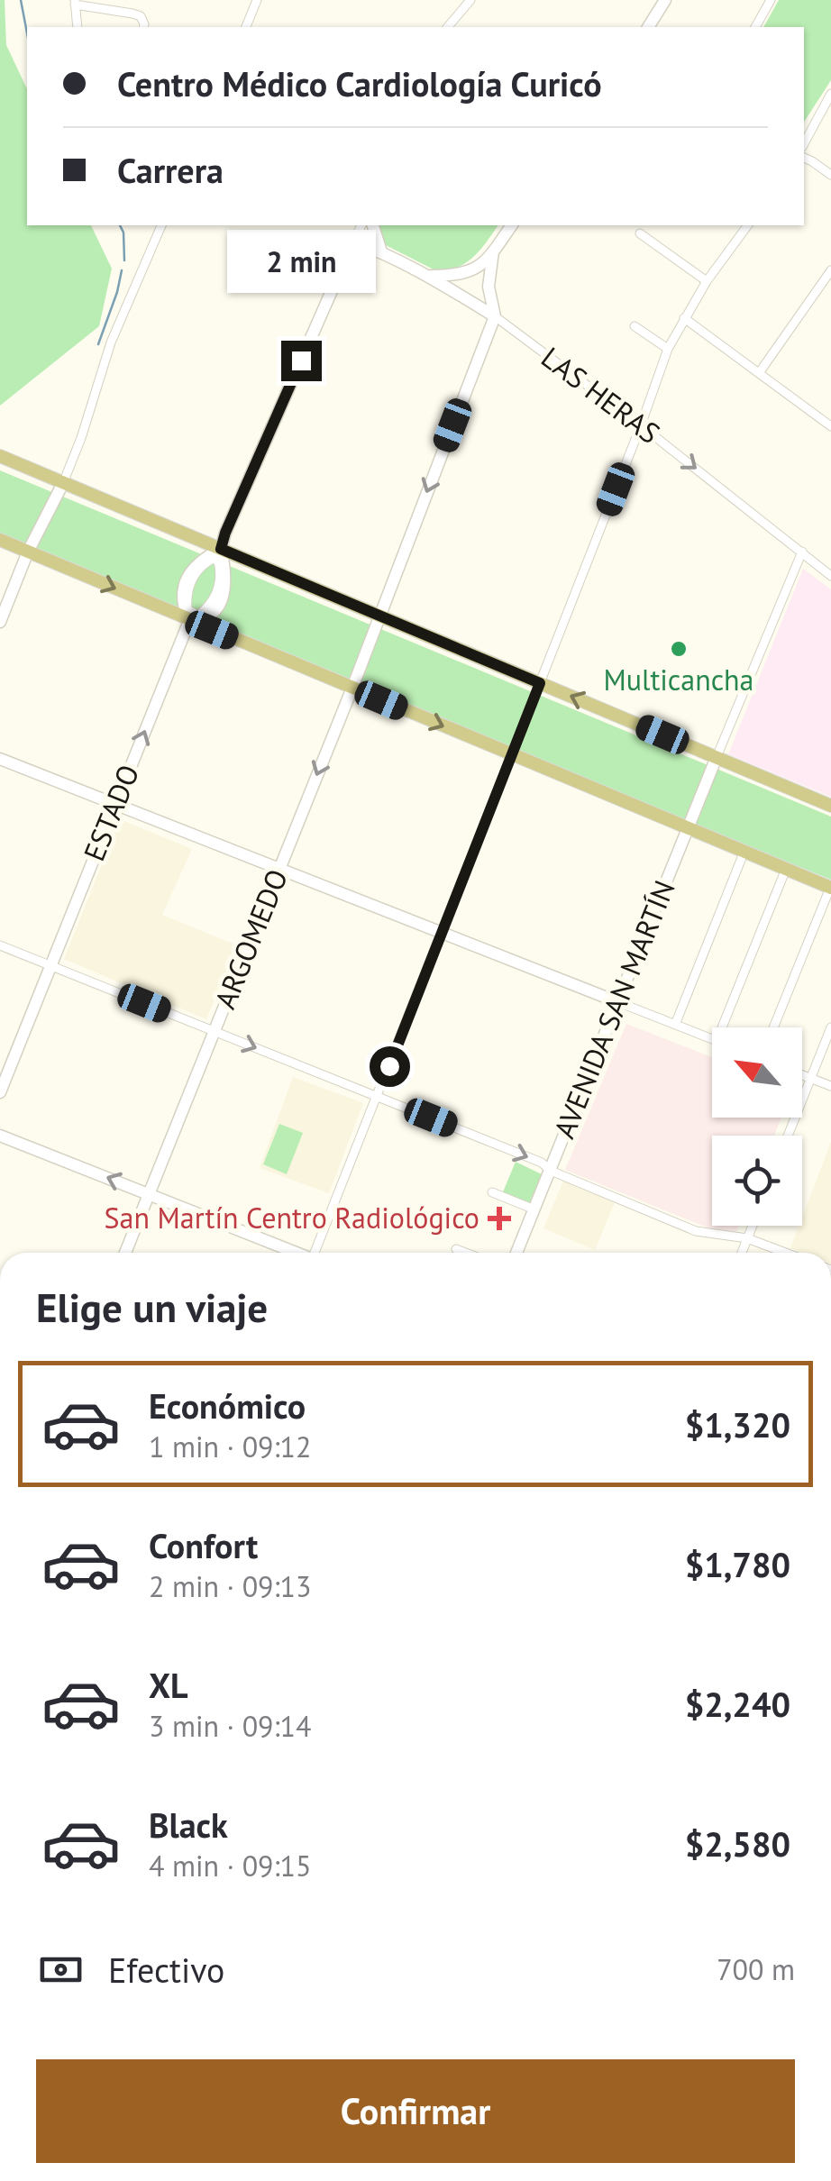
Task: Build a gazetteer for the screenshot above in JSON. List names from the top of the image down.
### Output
{
  "streets": {
    "street": [
      "LAS HERAS",
      "ESTADO",
      "ARGOMEDO",
      "AVENIDA SAN MARTÍN"
    ]
  },
  "crossings": [
    ["LAS HERAS", "ARGOMEDO"]
  ],
  "one_way": ["ESTADO", "ARGOMEDO"],
  "places": {
    "other": ["Multicancha"],
    "health": ["San Martín Centro Radiológico"]
  },
  "north": "top left",
  "page": {
    "banner": ["Centro Médico Cardiología Curicó", "Carrera"],
    "bubble": "2 min",
    "heading": "Elige un viaje",
    "list": [
      {
        "name": "Económico",
        "note": "1 min · 09:12",
        "value": "$1,320"
      },
      {
        "name": "Confort",
        "note": "2 min · 09:13",
        "value": "$1,780"
      },
      {
        "name": "XL",
        "note": "3 min · 09:14",
        "value": "$2,240"
      },
      {
        "name": "Black",
        "note": "4 min · 09:15",
        "value": "$2,580"
      }
    ],
    "pay": ["Efectivo", "700 m"],
    "buttons": "Confirmar"
  }
}
